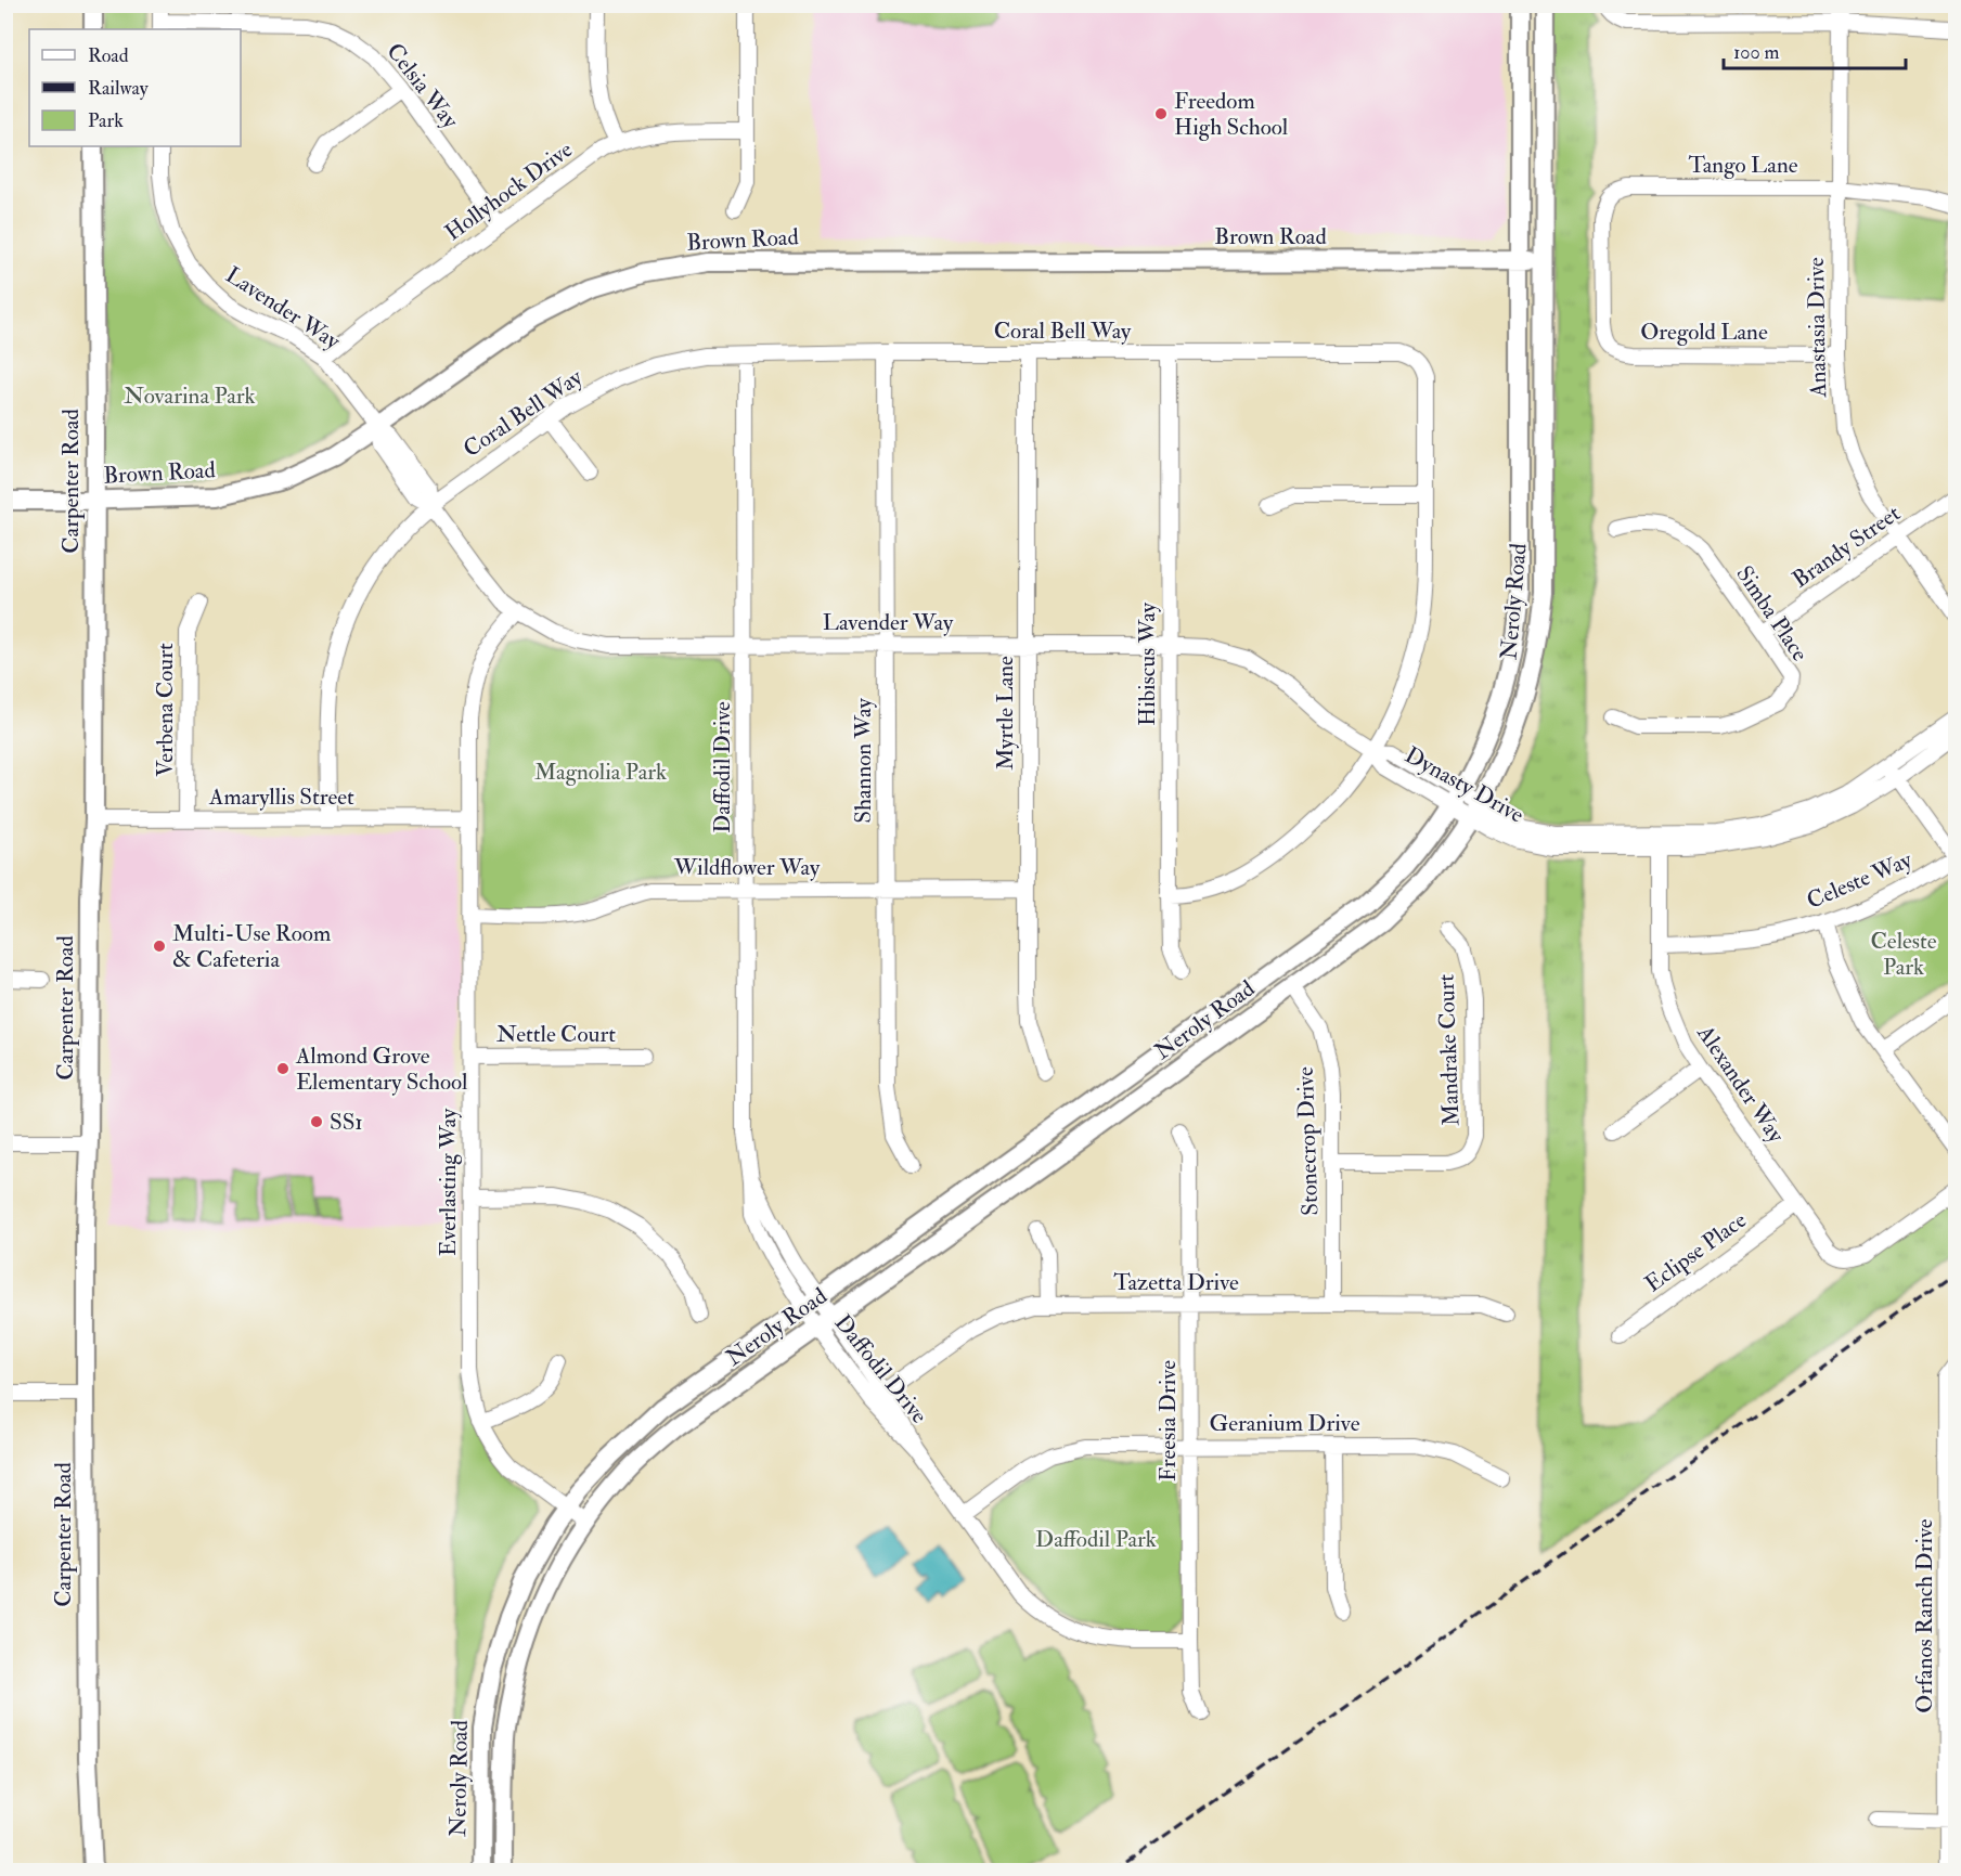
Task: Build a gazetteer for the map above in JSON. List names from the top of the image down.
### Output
{
  "streets": {
    "street": [
      "Celsia Way",
      "Tango Lane",
      "Hollyhock Drive",
      "Brown Road",
      "Lavender Way",
      "Anastasia Drive",
      "Coral Bell Way",
      "Oregold Lane",
      "Carpenter Road",
      "Brandy Street",
      "Neroly Road",
      "Simba Place",
      "Hibiscus Way",
      "Verbena Court",
      "Myrtle Lane",
      "Shannon Way",
      "Daffodil Drive",
      "Dynasty Drive",
      "Amaryllis Street",
      "Wildflower Way",
      "Celeste Way",
      "Nettle Court",
      "Mandrake Court",
      "Alexander Way",
      "Stonecrop Drive",
      "Everlasting Way",
      "Eclipse Place",
      "Tazetta Drive",
      "Freesia Drive",
      "Geranium Drive",
      "Orfanos Ranch Drive"
    ]
  },
  "crossings": [
    ["Celsia Way", "Hollyhock Drive"],
    ["Tango Lane", "Anastasia Drive"],
    ["Tango Lane", "Oregold Lane"],
    ["Hollyhock Drive", "Lavender Way"],
    ["Brown Road", "Lavender Way"],
    ["Brown Road", "Carpenter Road"],
    ["Brown Road", "Neroly Road"],
    ["Lavender Way", "Coral Bell Way"],
    ["Lavender Way", "Hibiscus Way"],
    ["Lavender Way", "Myrtle Lane"],
    ["Lavender Way", "Shannon Way"],
    ["Lavender Way", "Daffodil Drive"],
    ["Lavender Way", "Dynasty Drive"],
    ["Lavender Way", "Everlasting Way"],
    ["Anastasia Drive", "Oregold Lane"],
    ["Anastasia Drive", "Brandy Street"],
    ["Coral Bell Way", "Hibiscus Way"],
    ["Coral Bell Way", "Myrtle Lane"],
    ["Coral Bell Way", "Shannon Way"],
    ["Coral Bell Way", "Daffodil Drive"],
    ["Coral Bell Way", "Dynasty Drive"],
    ["Coral Bell Way", "Amaryllis Street"],
    ["Carpenter Road", "Amaryllis Street"],
    ["Brandy Street", "Simba Place"],
    ["Neroly Road", "Daffodil Drive"],
    ["Neroly Road", "Dynasty Drive"],
    ["Neroly Road", "Stonecrop Drive"],
    ["Neroly Road", "Everlasting Way"],
    ["Verbena Court", "Amaryllis Street"],
    ["Myrtle Lane", "Wildflower Way"],
    ["Shannon Way", "Wildflower Way"],
    ["Daffodil Drive", "Wildflower Way"],
    ["Daffodil Drive", "Tazetta Drive"],
    ["Daffodil Drive", "Freesia Drive"],
    ["Daffodil Drive", "Geranium Drive"],
    ["Dynasty Drive", "Alexander Way"],
    ["Amaryllis Street", "Everlasting Way"],
    ["Wildflower Way", "Everlasting Way"],
    ["Celeste Way", "Alexander Way"],
    ["Nettle Court", "Everlasting Way"],
    ["Mandrake Court", "Stonecrop Drive"],
    ["Alexander Way", "Eclipse Place"],
    ["Stonecrop Drive", "Tazetta Drive"],
    ["Tazetta Drive", "Freesia Drive"],
    ["Freesia Drive", "Geranium Drive"]
  ],
  "parks": [
    "Novarina Park",
    "Magnolia Park",
    "Celeste Park",
    "Daffodil Park"
  ],
  "places": [
    "Freedom High School",
    "Multi-Use Room & Cafeteria",
    "Almond Grove Elementary School",
    "SS1"
  ],
  "legend": ["Road", "Railway", "Park"],
  "scale_bar": "100 m"
}
